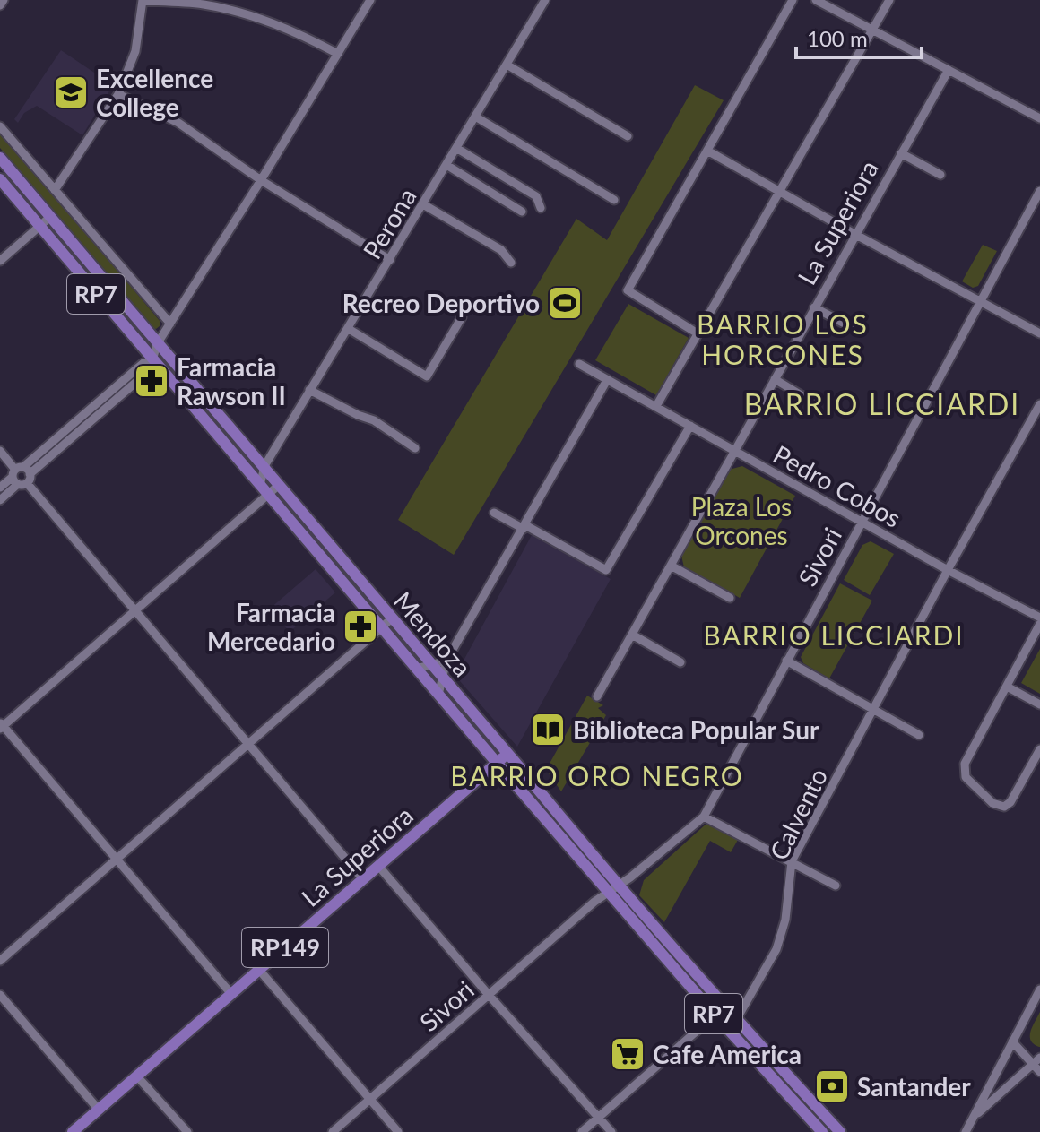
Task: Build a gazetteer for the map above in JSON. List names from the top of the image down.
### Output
{
  "streets": {
    "main road": [
      "La Superiora",
      "RP7",
      "Mendoza",
      "RP149"
    ],
    "street": [
      "Perona",
      "Pedro Cobos",
      "Sivori",
      "Calvento"
    ]
  },
  "crossings": [
    ["La Superiora", "Pedro Cobos"],
    ["La Superiora", "Mendoza"],
    ["Perona", "Mendoza"],
    ["Pedro Cobos", "Sivori"],
    ["Pedro Cobos", "Calvento"],
    ["Sivori", "Mendoza"],
    ["Mendoza", "Calvento"]
  ],
  "districts": [
    "BARRIO LOS HORCONES",
    "BARRIO LICCIARDI",
    "BARRIO LICCIARDI",
    "BARRIO ORO NEGRO"
  ],
  "parks": ["Plaza Los Orcones"],
  "places": {
    "school or university": ["Excellence College"],
    "sports": ["Recreo Deportivo"],
    "pharmacy": ["Farmacia Rawson II", "Farmacia Mercedario"],
    "library": ["Biblioteca Popular Sur"],
    "supermarket": ["Cafe America"],
    "bank": ["Santander"]
  },
  "scale_bar": "100 m"
}
